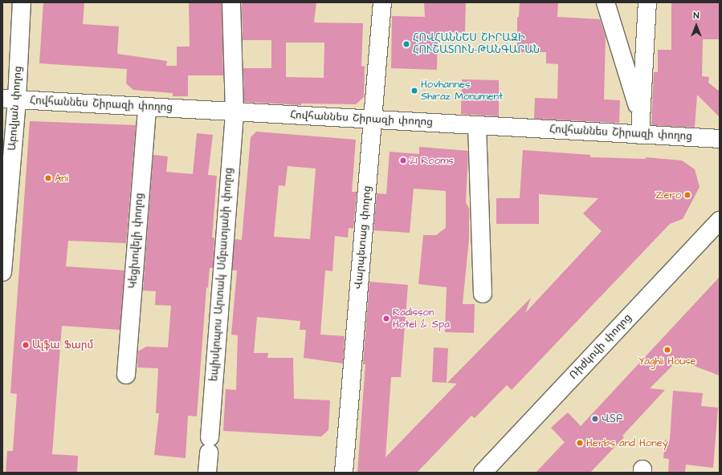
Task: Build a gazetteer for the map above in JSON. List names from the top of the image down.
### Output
{
  "streets": {
    "street": [
      "Հովհաննես Շիրազի փողոց",
      "Աբովյան փողոց",
      "Վարպետաց փողոց",
      "Կեցխովելի փողոց",
      "եպիսկոպոս Արտակ Սմբատյանի փողոց",
      "Ռիժկովի փողոց"
    ]
  },
  "crossings": [
    ["Հովհաննես Շիրազի փողոց", "Աբովյան փողոց"],
    ["Հովհաննես Շիրազի փողոց", "Վարպետաց փողոց"],
    ["Հովհաննես Շիրազի փողոց", "Կեցխովելի փողոց"],
    ["Հովհաննես Շիրազի փողոց", "եպիսկոպոս Արտակ Սմբատյանի փողոց"]
  ],
  "places": [
    "ՀՈՎՀԱՆՆԵՍ ՇԻՐԱԶԻ ՀՈՒՇԱՏՈՒՆ-ԹԱՆԳԱՐԱՆ",
    "Hovhannes Shiraz Monument",
    "21 Rooms",
    "Ani",
    "Zero",
    "Radisson Hotel & Spa",
    "Ալֆա Ֆարմ",
    "Yaghli House",
    "ՎՏԲ",
    "Herbs and Honey"
  ],
  "north": "top"
}
